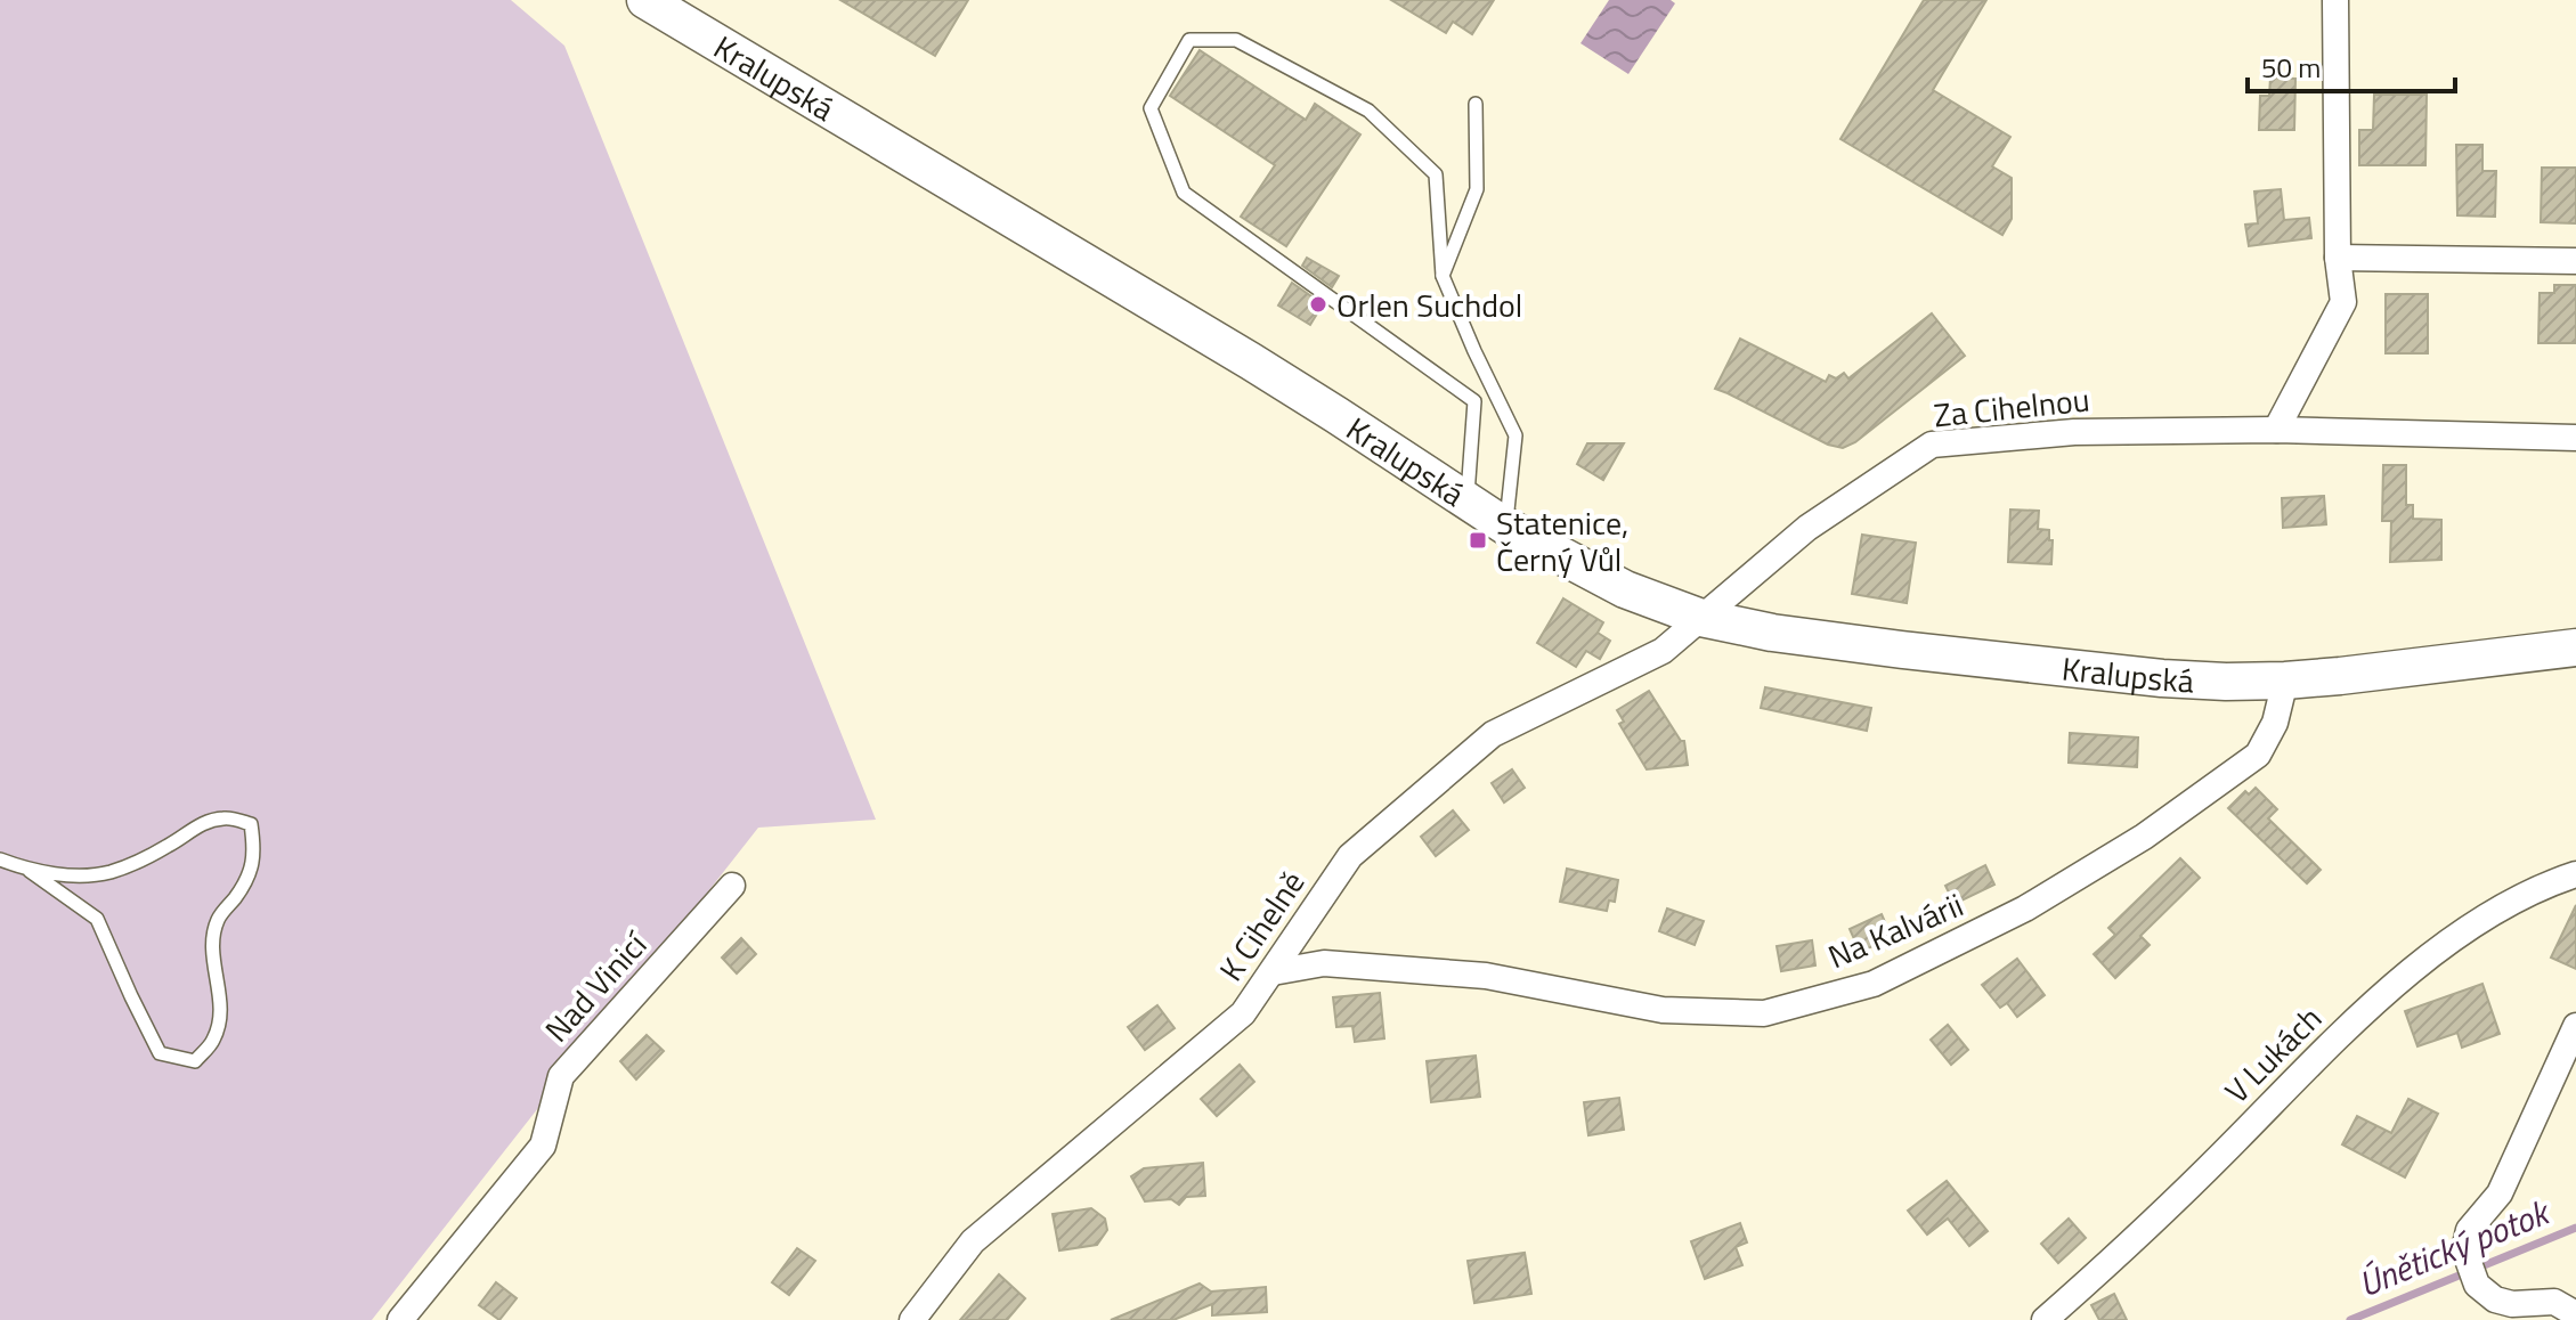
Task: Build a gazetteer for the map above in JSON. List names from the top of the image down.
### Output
{
  "streets": {
    "main road": ["Kralupská"],
    "street": [
      "Za Cihelnou",
      "K Cihelně",
      "Na Kalvárii",
      "Nad Vinicí",
      "V Lukách"
    ]
  },
  "crossings": [
    ["Kralupská", "Za Cihelnou"],
    ["Kralupská", "K Cihelně"],
    ["Kralupská", "Na Kalvárii"],
    ["Za Cihelnou", "K Cihelně"],
    ["K Cihelně", "Na Kalvárii"]
  ],
  "water": ["Únětický potok"],
  "places": {
    "other": ["Orlen Suchdol"],
    "transit": ["Statenice, Černý Vůl"]
  },
  "scale_bar": "50 m"
}
